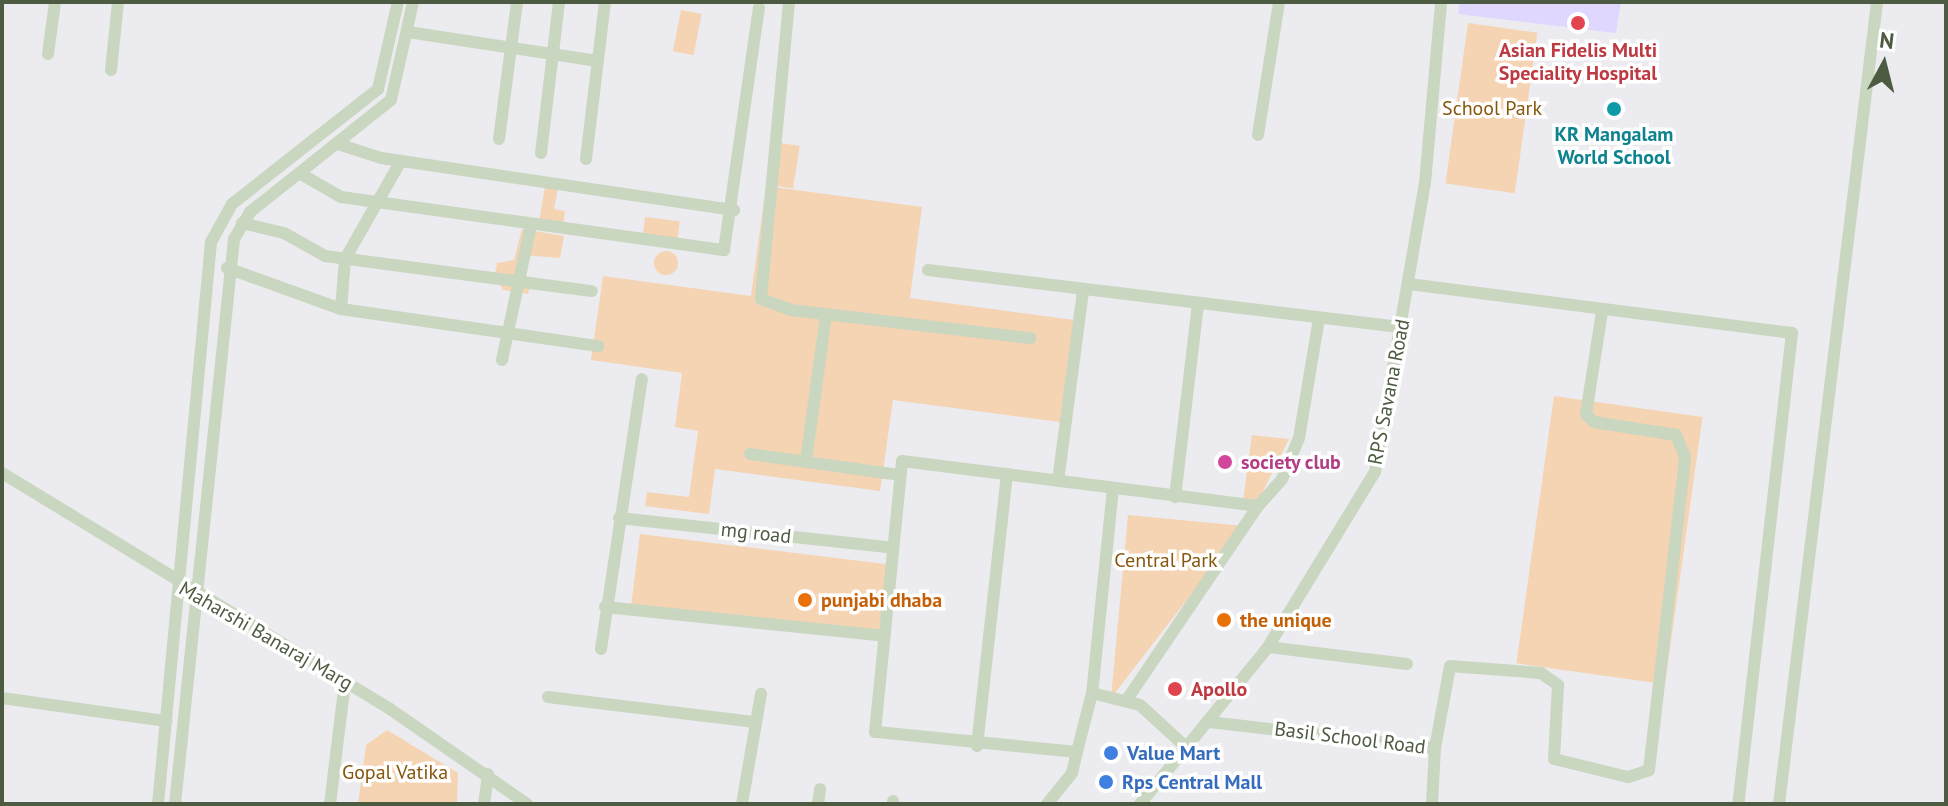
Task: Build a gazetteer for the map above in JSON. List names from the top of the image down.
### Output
{
  "streets": {
    "street": [
      "RPS Savana Road",
      "mg road",
      "Maharshi Banaraj Marg",
      "Basil School Road"
    ]
  },
  "crossings": [
    ["RPS Savana Road", "Basil School Road"]
  ],
  "parks": ["School Park", "Central Park", "Gopal Vatika"],
  "places": [
    "Asian Fidelis Multi Speciality Hospital",
    "KR Mangalam World School",
    "society club",
    "punjabi dhaba",
    "the unique",
    "Apollo",
    "Value Mart",
    "Rps Central Mall"
  ],
  "north": "top"
}
